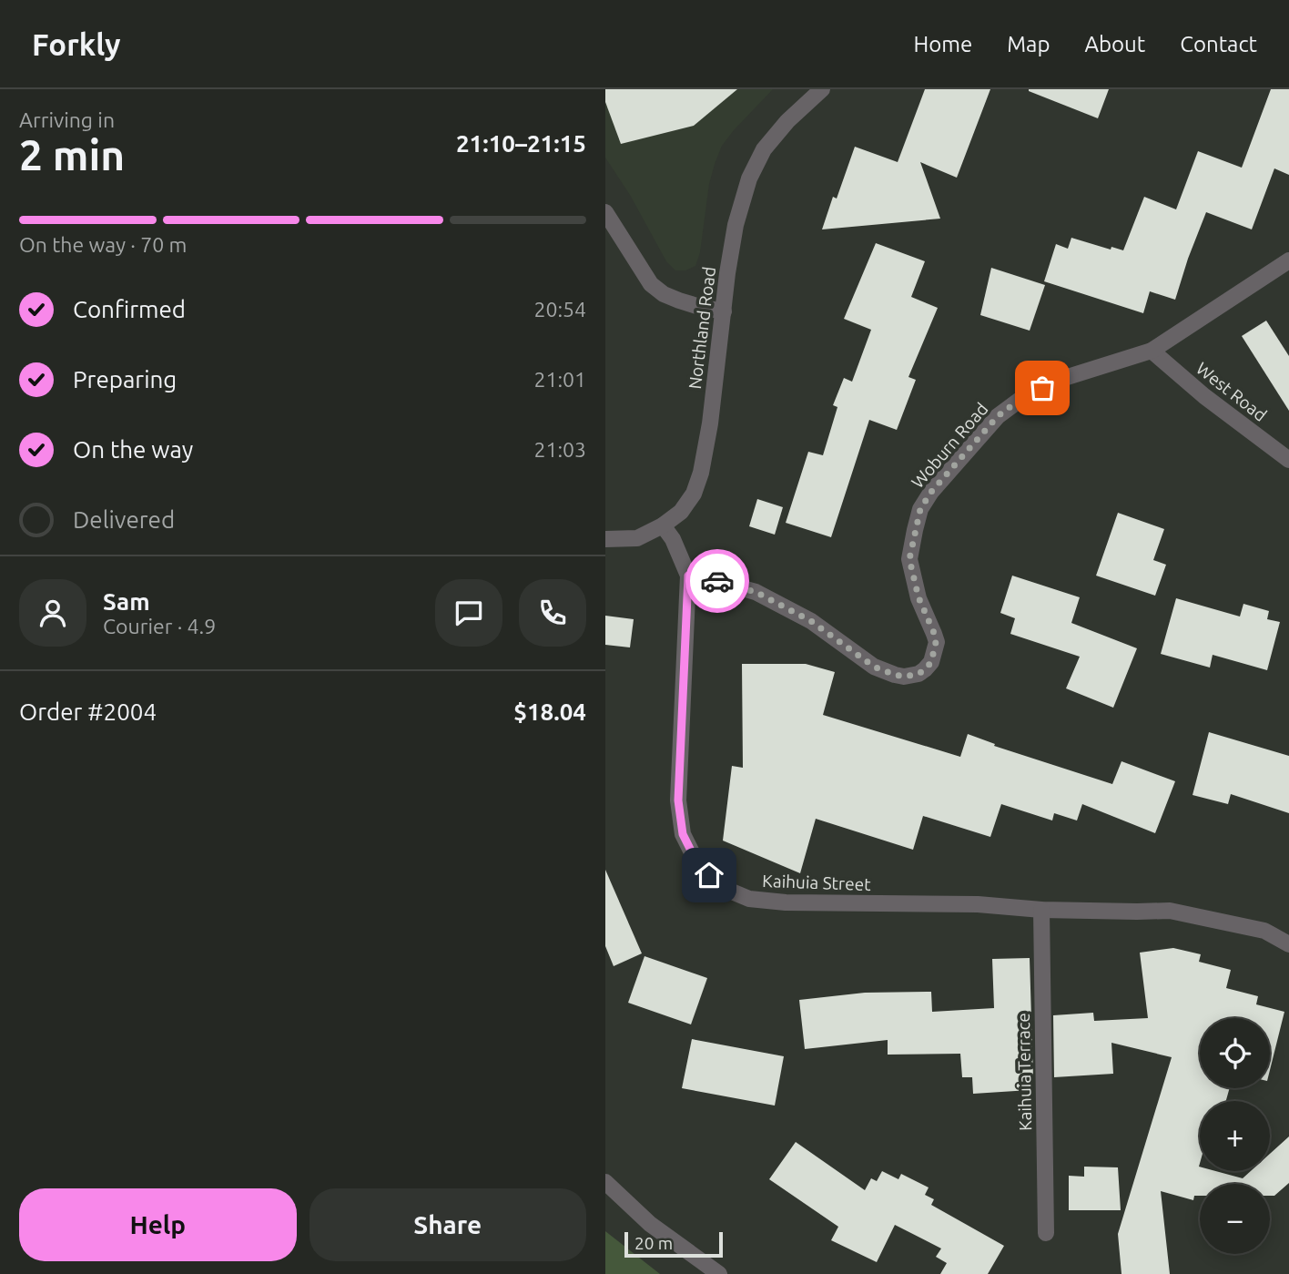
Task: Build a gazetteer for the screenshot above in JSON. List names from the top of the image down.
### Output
{
  "streets": {
    "street": [
      "Northland Road",
      "West Road",
      "Woburn Road",
      "Kaihuia Street",
      "Kaihuia Terrace"
    ]
  },
  "crossings": [
    ["Northland Road", "Kaihuia Street"],
    ["West Road", "Woburn Road"],
    ["Woburn Road", "Kaihuia Street"],
    ["Kaihuia Street", "Kaihuia Terrace"]
  ],
  "scale_bar": "20 m",
  "page": {
    "header": "Forkly",
    "nav": [
      "Home",
      "Map",
      "About",
      "Contact"
    ],
    "heading": ["2 min", "Arriving in", "21:10–21:15"],
    "panel": [
      "Sam",
      "Courier · 4.9",
      "Order #2004",
      "$18.04"
    ],
    "bar": "On the way · 70 m",
    "list": [
      ["Confirmed", "20:54"],
      ["Preparing", "21:01"],
      ["On the way", "21:03"],
      "Delivered"
    ],
    "map_buttons": ["+", "−"],
    "buttons": ["Help", "Share"],
    "scale": "20 m"
  }
}
